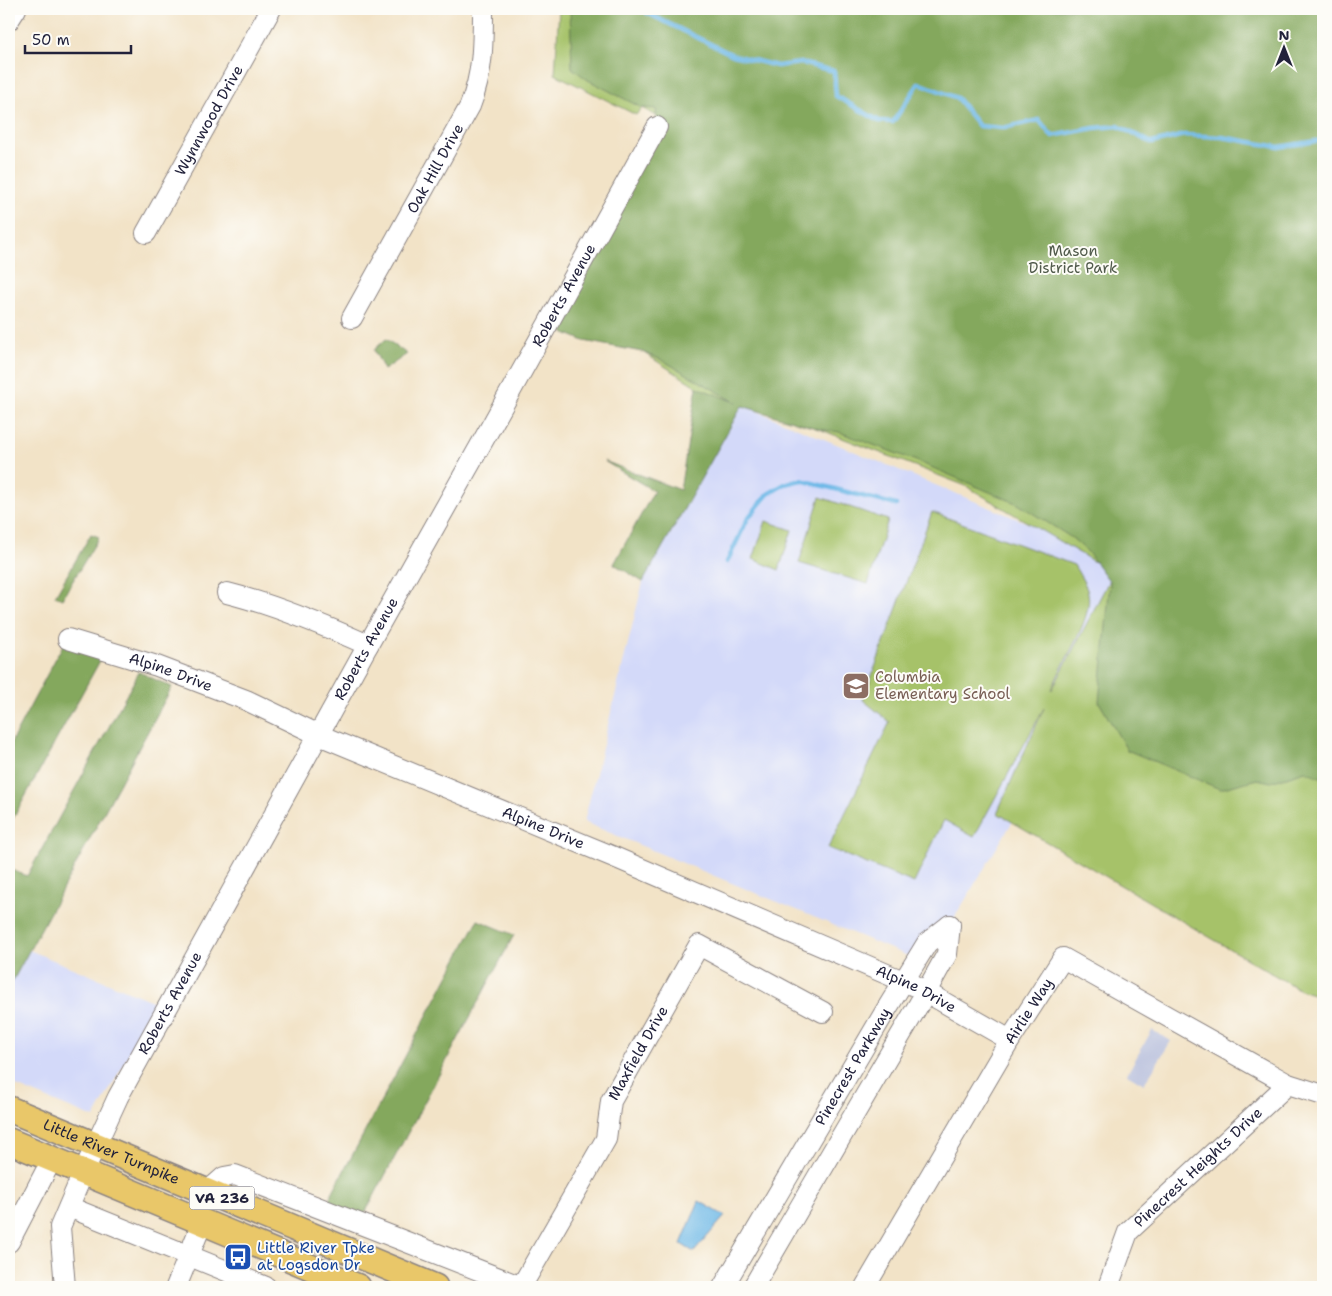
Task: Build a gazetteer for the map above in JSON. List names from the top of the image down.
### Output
{
  "streets": {
    "main road": ["Little River Turnpike", "VA 236"],
    "street": [
      "Wynnwood Drive",
      "Oak Hill Drive",
      "Roberts Avenue",
      "Alpine Drive",
      "Airlie Way",
      "Maxfield Drive",
      "Pinecrest Parkway",
      "Pinecrest Heights Drive"
    ]
  },
  "crossings": [
    ["Roberts Avenue", "Alpine Drive"],
    ["Roberts Avenue", "Little River Turnpike"],
    ["Alpine Drive", "Airlie Way"],
    ["Alpine Drive", "Pinecrest Parkway"],
    ["Airlie Way", "Pinecrest Heights Drive"]
  ],
  "parks": ["Mason District Park"],
  "places": {
    "school or university": ["Columbia Elementary School"],
    "bus stop": ["Little River Tpke at Logsdon Dr"]
  },
  "scale_bar": "50 m",
  "north": "top"
}
